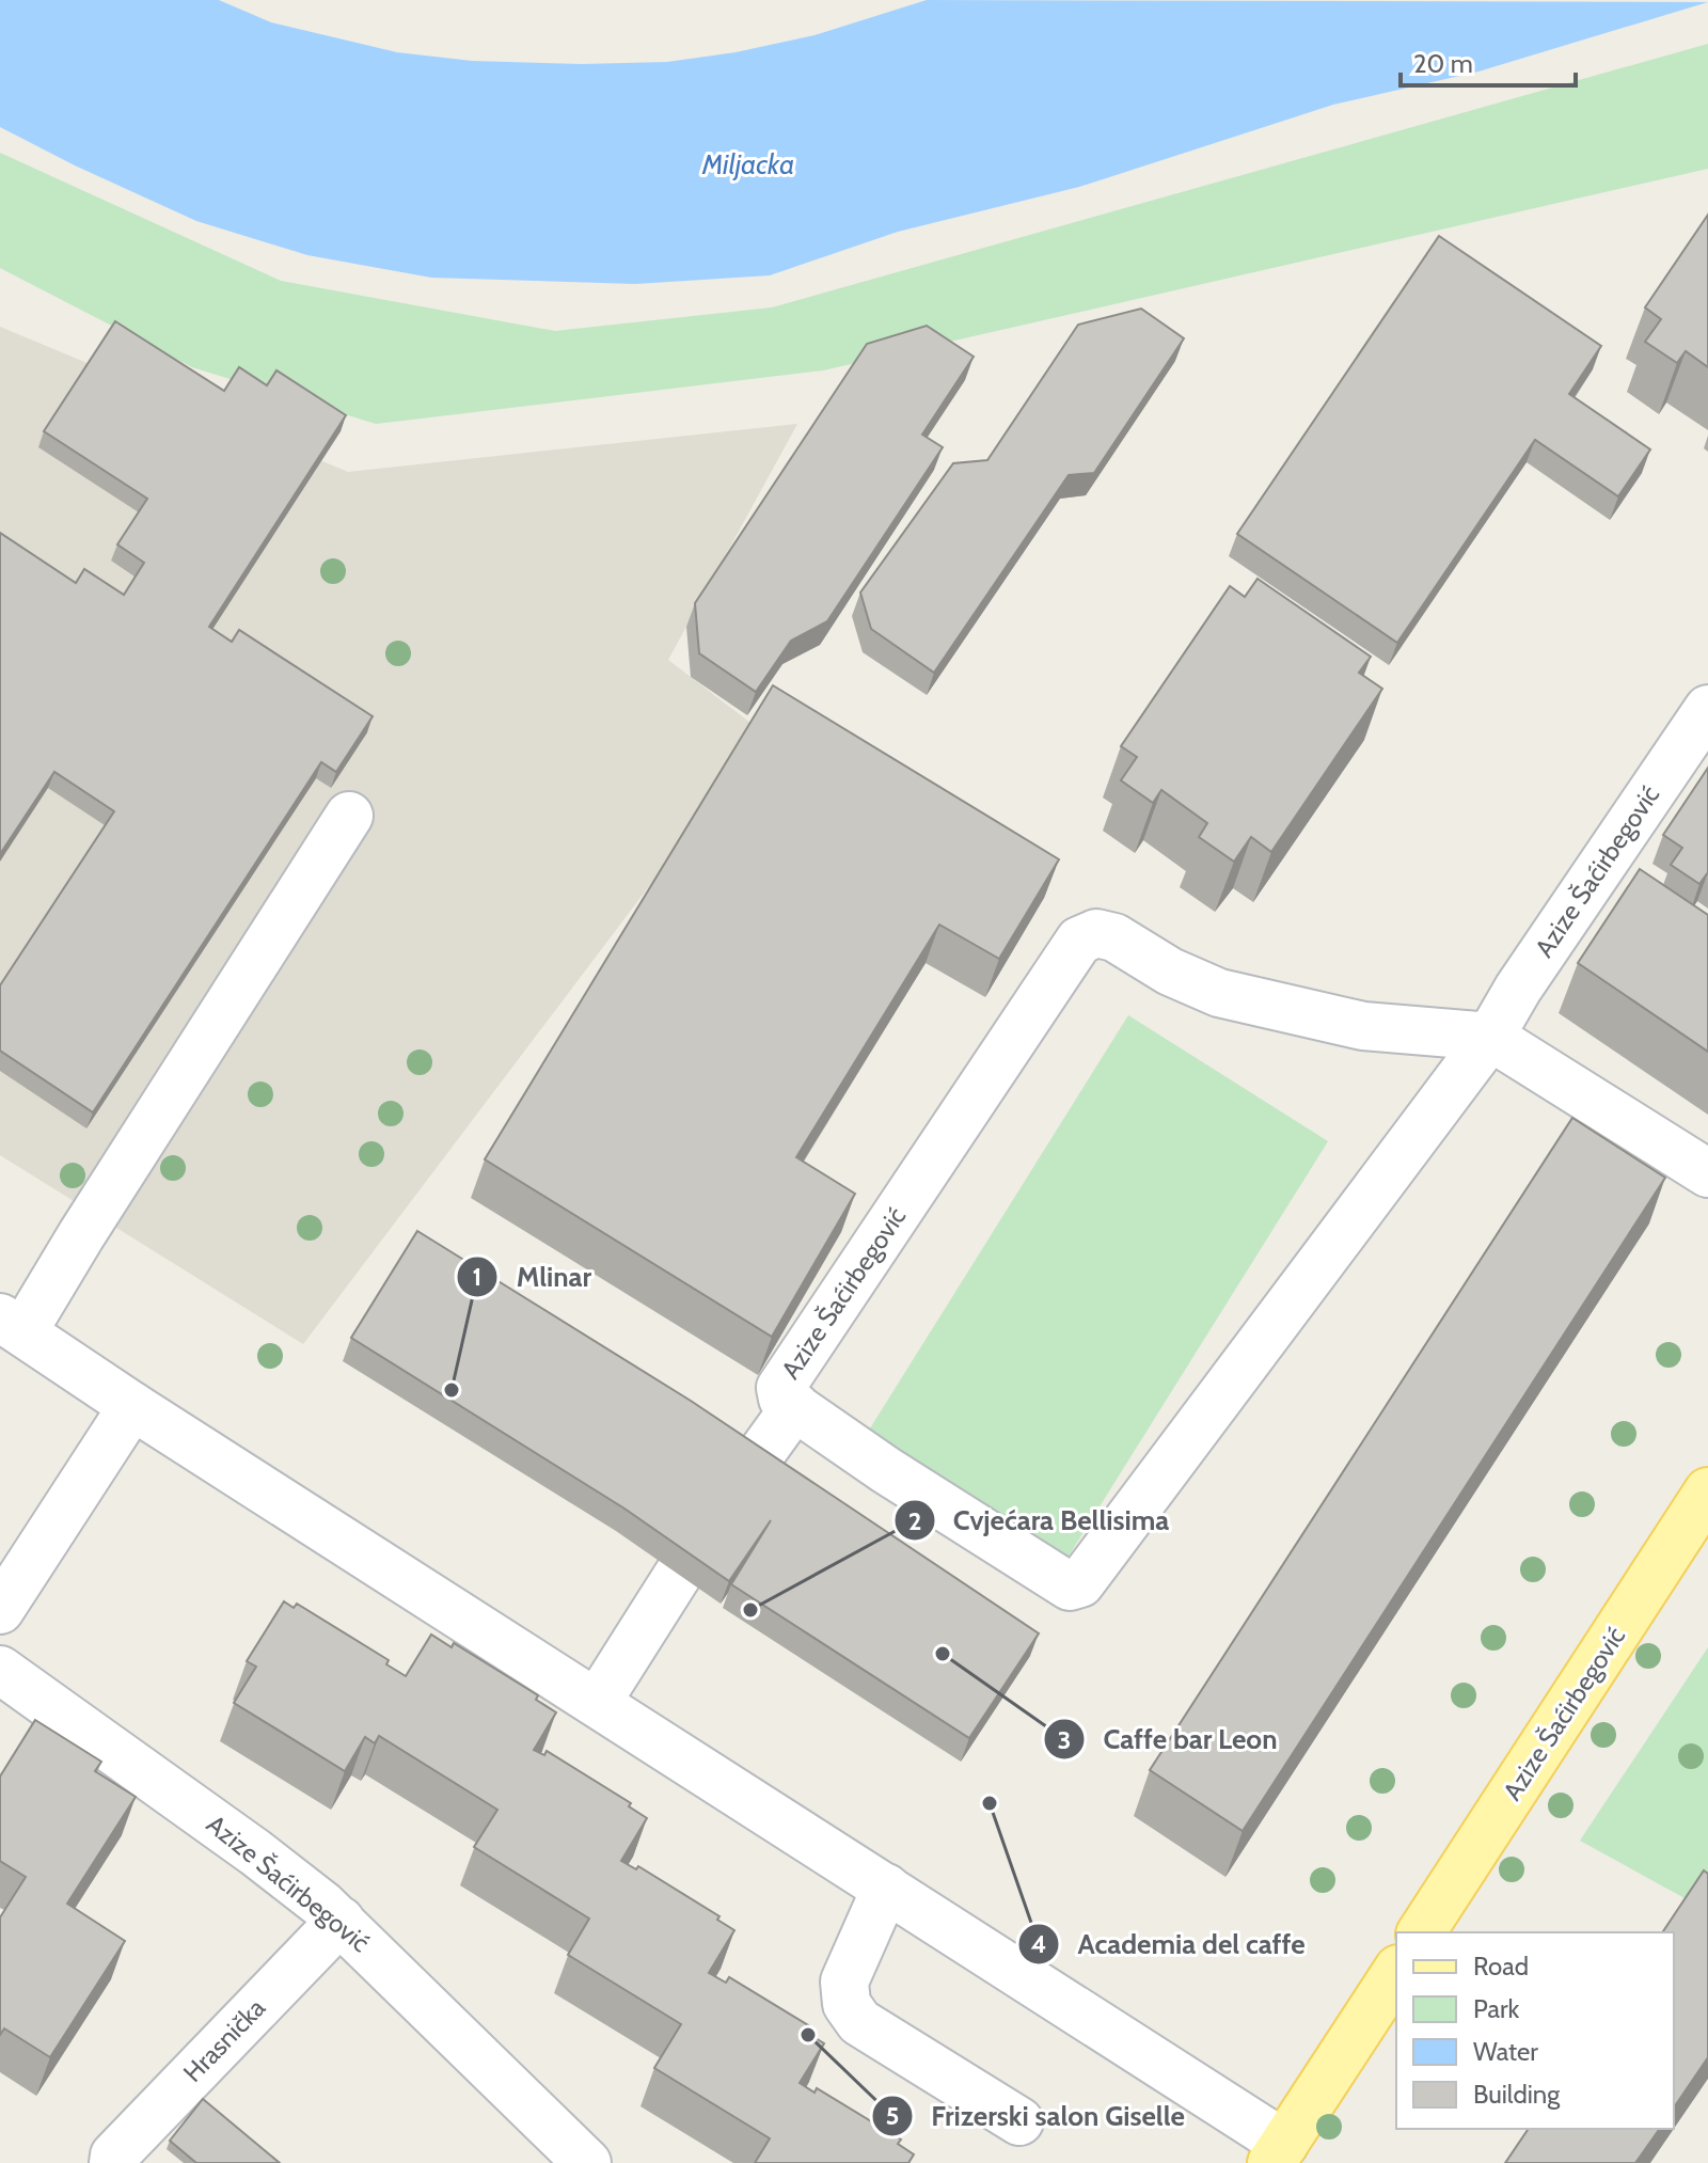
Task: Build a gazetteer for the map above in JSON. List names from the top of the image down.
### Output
{
  "streets": {
    "main road": ["Azize Šaćirbegović"],
    "street": ["Hrasnička"]
  },
  "crossings": [
    ["Azize Šaćirbegović", "Hrasnička"]
  ],
  "water": ["Miljacka"],
  "places": [
    "Mlinar",
    "Cvjećara Bellisima",
    "Caffe bar Leon",
    "Academia del caffe",
    "Frizerski salon Giselle"
  ],
  "legend": [
    "Road",
    "Park",
    "Water",
    "Building"
  ],
  "scale_bar": "20 m"
}
